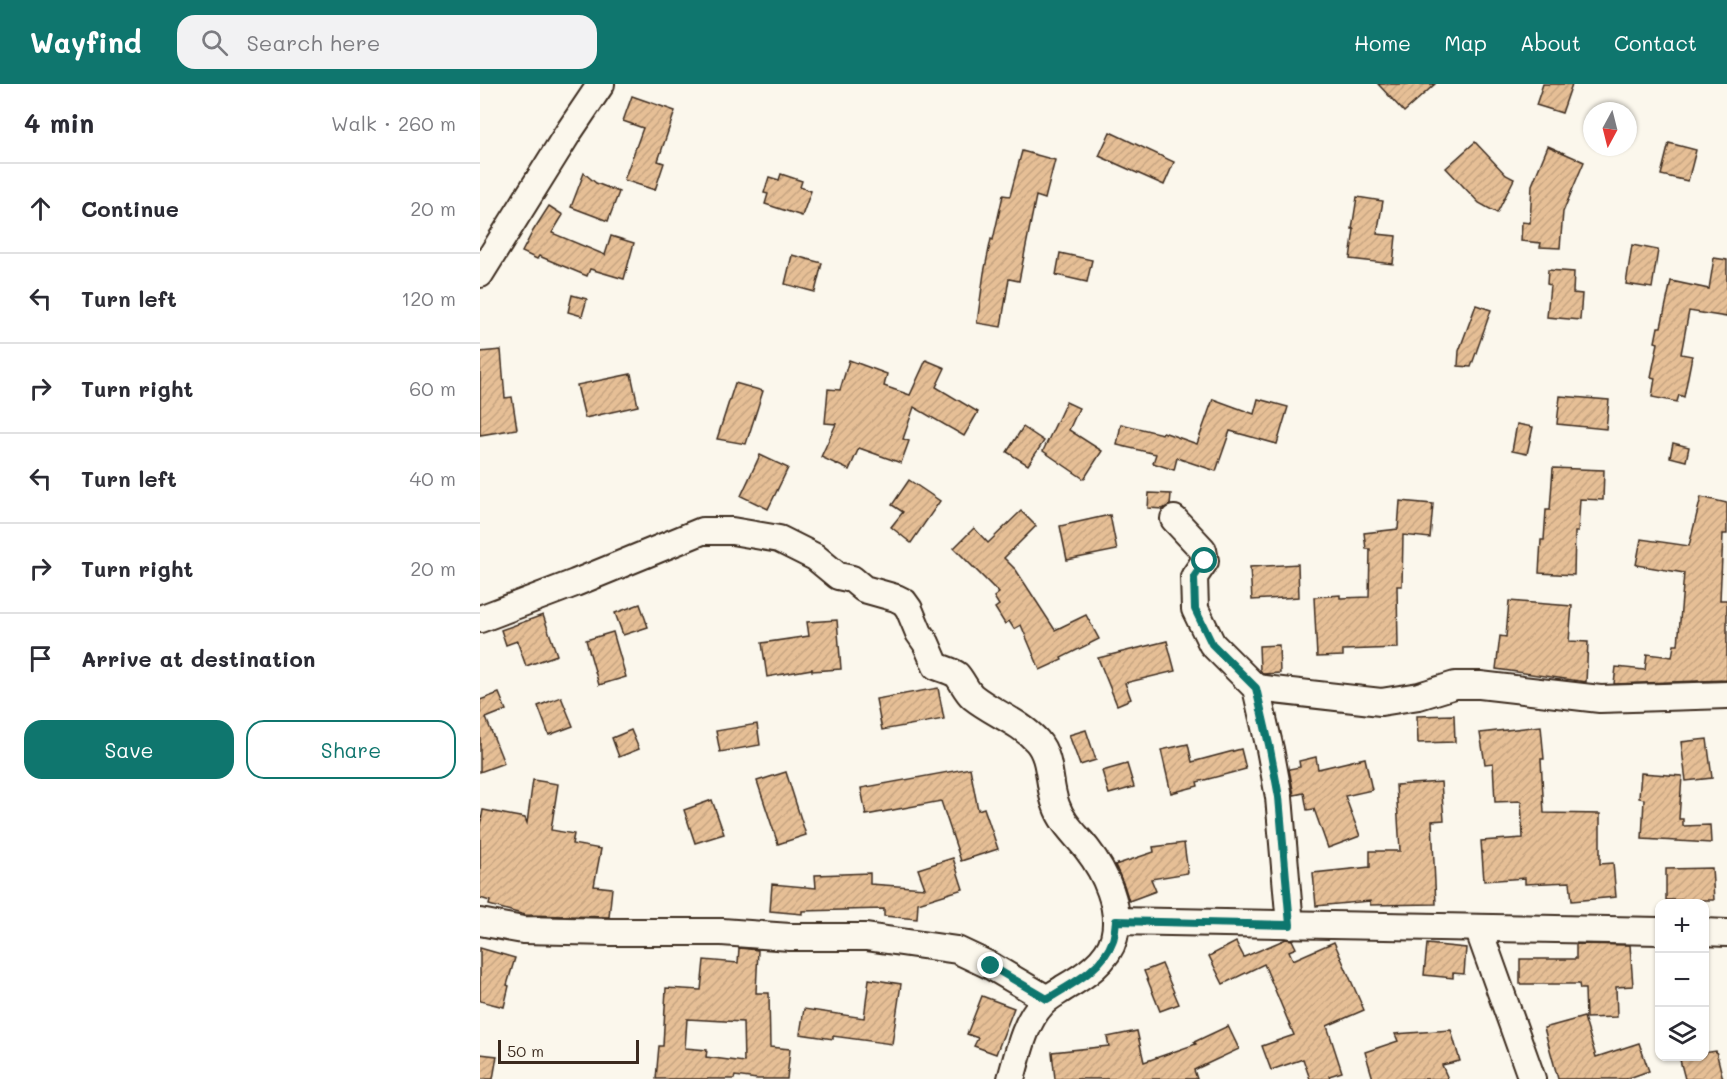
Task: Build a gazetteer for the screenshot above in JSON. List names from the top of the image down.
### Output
{
  "scale_bar": "50 m",
  "north": "bottom",
  "page": {
    "header": "Wayfind",
    "search": "Search here",
    "nav": [
      "Home",
      "Map",
      "About",
      "Contact"
    ],
    "heading": ["4 min", "Walk · 260 m"],
    "list": [
      ["Continue", "20 m"],
      ["Turn left", "120 m"],
      ["Turn right", "60 m"],
      ["Turn left", "40 m"],
      ["Turn right", "20 m"],
      "Arrive at destination"
    ],
    "buttons": ["Save", "Share"],
    "map_buttons": ["+", "−"],
    "scale": "50 m"
  }
}
